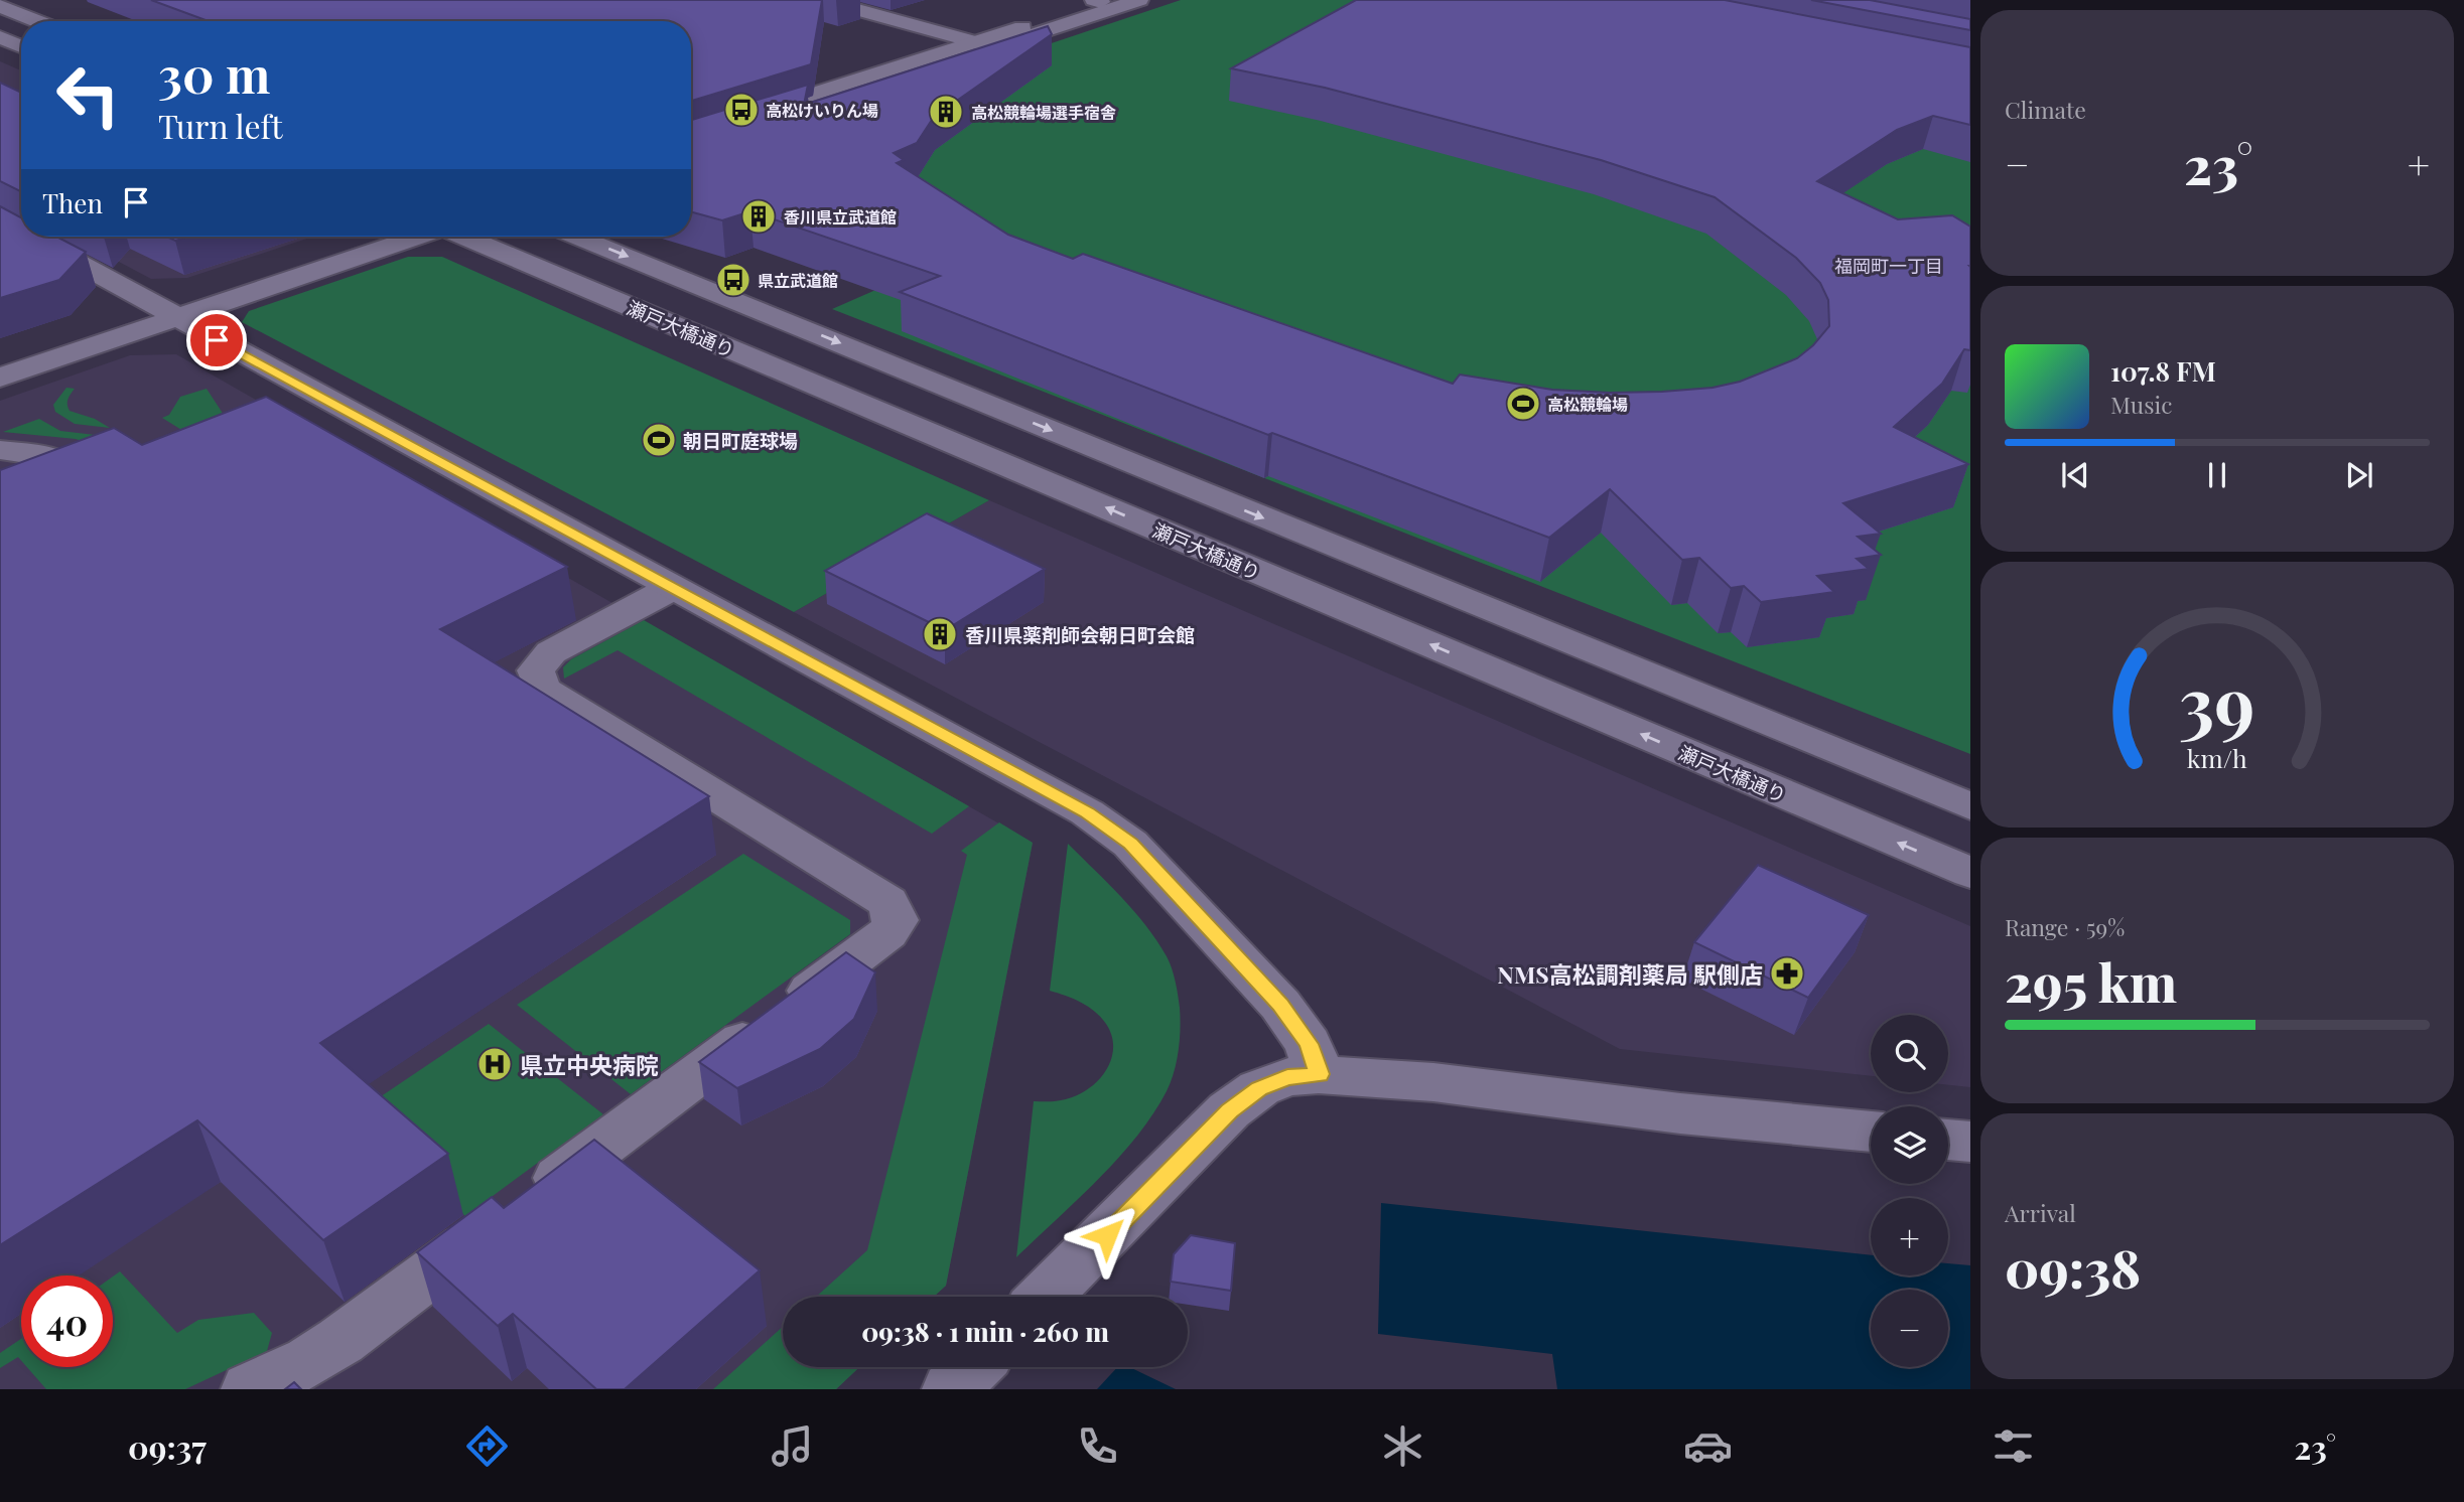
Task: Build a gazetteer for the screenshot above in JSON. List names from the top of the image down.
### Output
{
  "streets": {
    "street": ["瀬戸大橋通り"]
  },
  "districts": ["福岡町一丁目"],
  "places": {
    "bus stop": ["高松けいりん場", "県立武道館"],
    "building": ["高松競輪場選手宿舎", "香川県立武道館", "香川県薬剤師会朝日町会館"],
    "sports": ["高松競輪場", "朝日町庭球場"],
    "pharmacy": ["NMS高松調剤薬局 駅側店"],
    "hospital": ["県立中央病院"]
  },
  "page": {
    "tile": [
      "Climate",
      ["Range · 59%", "295 km"],
      ["Arrival", "09:38"]
    ],
    "turn": ["30 m", "Turn left"],
    "heat": ["−", "23°", "+"],
    "then": "Then",
    "song": ["107.8 FM", "Music"],
    "map_buttons": ["+", "−"],
    "limit": "40",
    "trip": "09:38 · 1 min · 260 m",
    "tabs": ["09:37", "23°"],
    "gauge": ["39", "km/h"]
  }
}
